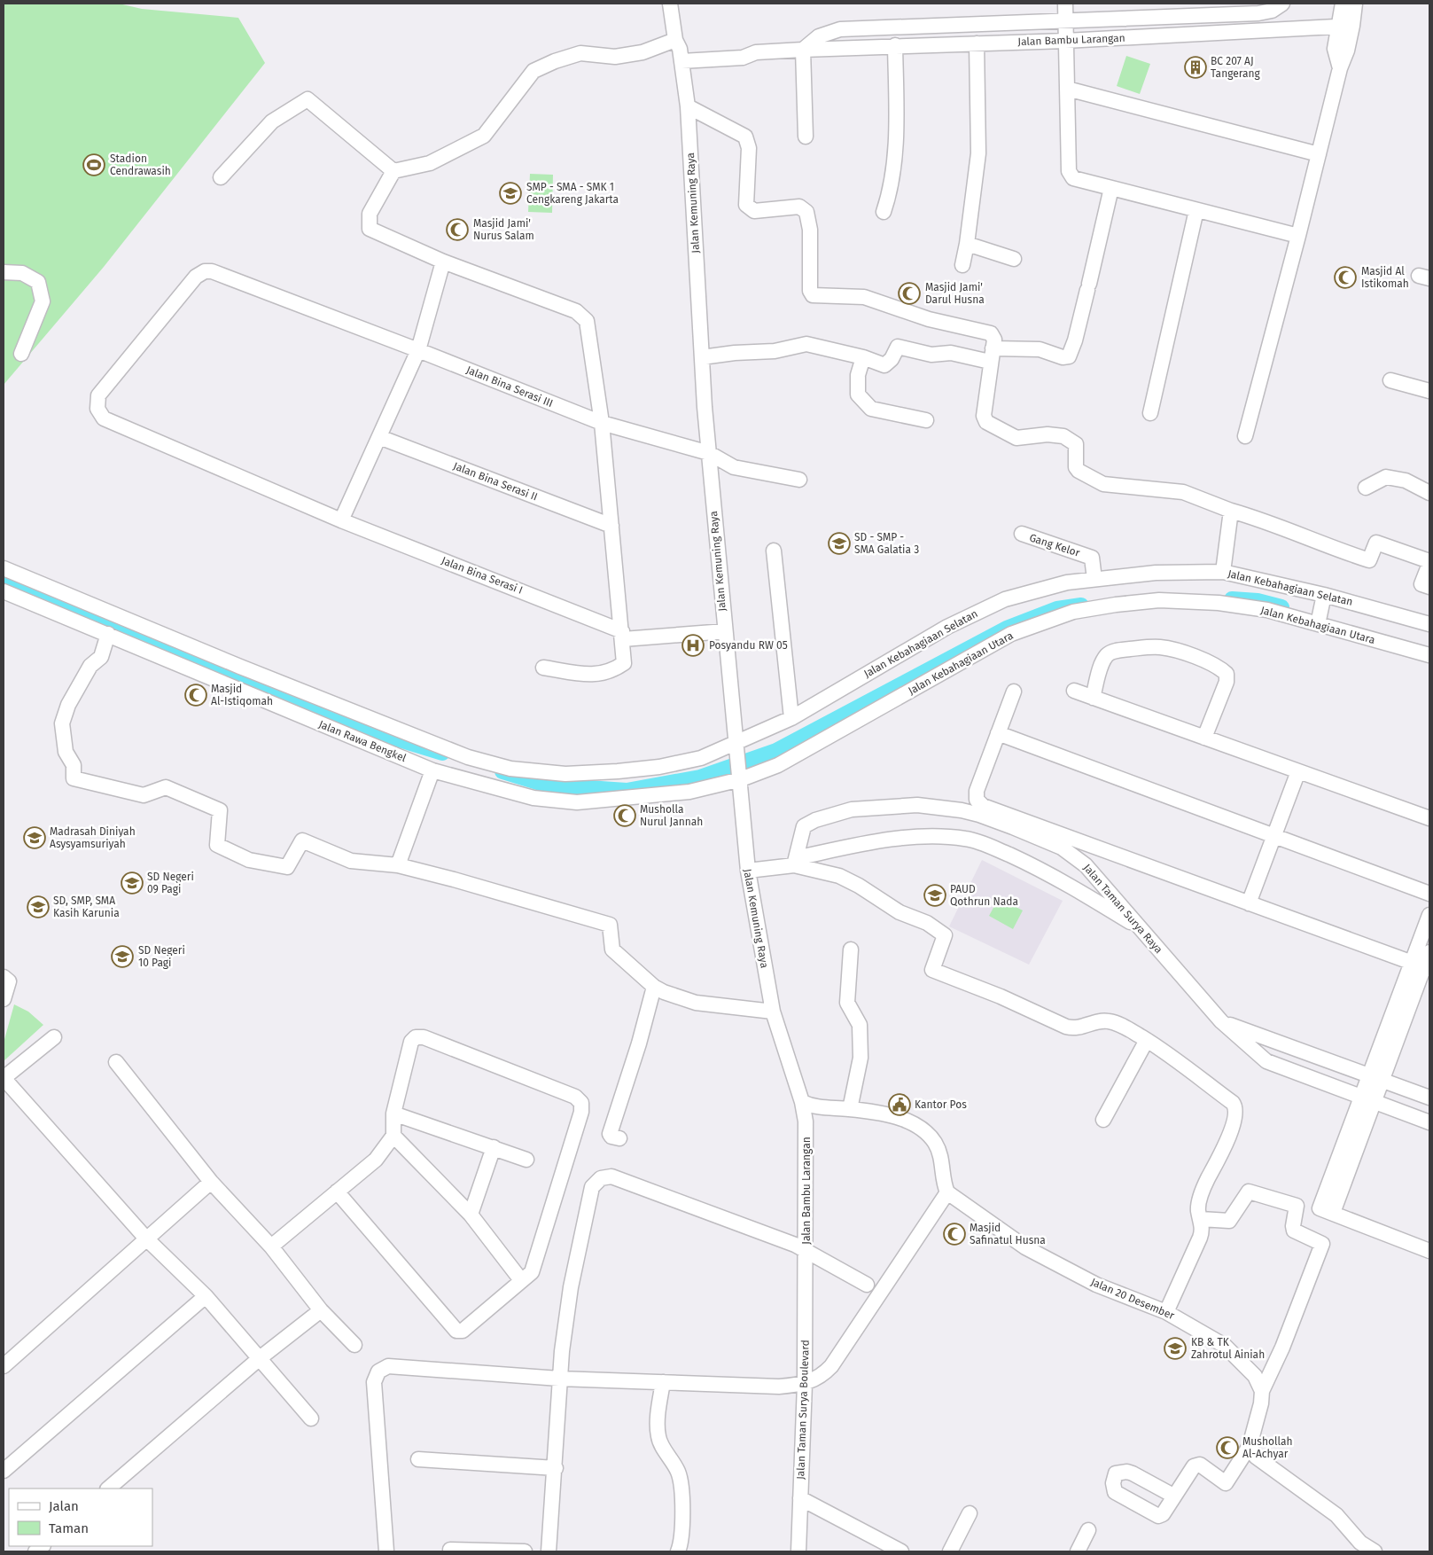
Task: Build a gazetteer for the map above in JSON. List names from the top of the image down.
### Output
{
  "streets": {
    "street": [
      "Jalan Bambu Larangan",
      "Jalan Kemuning Raya",
      "Jalan Bina Serasi III",
      "Jalan Bina Serasi II",
      "Gang Kelor",
      "Jalan Bina Serasi I",
      "Jalan Kebahagiaan Selatan",
      "Jalan Kebahagiaan Utara",
      "Jalan Rawa Bengkel",
      "Jalan Taman Surya Raya",
      "Jalan 20 Desember",
      "Jalan Taman Surya Boulevard"
    ]
  },
  "crossings": [
    ["Jalan Bambu Larangan", "Jalan Kemuning Raya"],
    ["Jalan Bambu Larangan", "Jalan Taman Surya Boulevard"],
    ["Jalan Kemuning Raya", "Jalan Bina Serasi III"],
    ["Jalan Kemuning Raya", "Jalan Kebahagiaan Selatan"],
    ["Jalan Kemuning Raya", "Jalan Kebahagiaan Utara"],
    ["Jalan Kemuning Raya", "Jalan Rawa Bengkel"],
    ["Jalan Bina Serasi III", "Jalan Bina Serasi I"],
    ["Gang Kelor", "Jalan Kebahagiaan Selatan"],
    ["Jalan Kebahagiaan Selatan", "Jalan Rawa Bengkel"],
    ["Jalan Kebahagiaan Utara", "Jalan Rawa Bengkel"]
  ],
  "places": {
    "building": ["BC 207 AJ Tangerang"],
    "sports": ["Stadion Cendrawasih"],
    "school or university": [
      "SMP - SMA - SMK 1 Cengkareng Jakarta",
      "SD - SMP - SMA Galatia 3",
      "Madrasah Diniyah Asysyamsuriyah",
      "SD Negeri 09 Pagi",
      "PAUD Qothrun Nada",
      "SD, SMP, SMA Kasih Karunia",
      "SD Negeri 10 Pagi",
      "KB & TK Zahrotul Ainiah"
    ],
    "mosque": [
      "Masjid Jami' Nurus Salam",
      "Masjid Al Istikomah",
      "Masjid Jami' Darul Husna",
      "Masjid Al-Istiqomah",
      "Musholla Nurul Jannah",
      "Masjid Safinatul Husna",
      "Mushollah Al-Achyar"
    ],
    "hospital": ["Posyandu RW 05"],
    "public building": ["Kantor Pos"]
  },
  "legend": ["Jalan", "Taman"]
}
